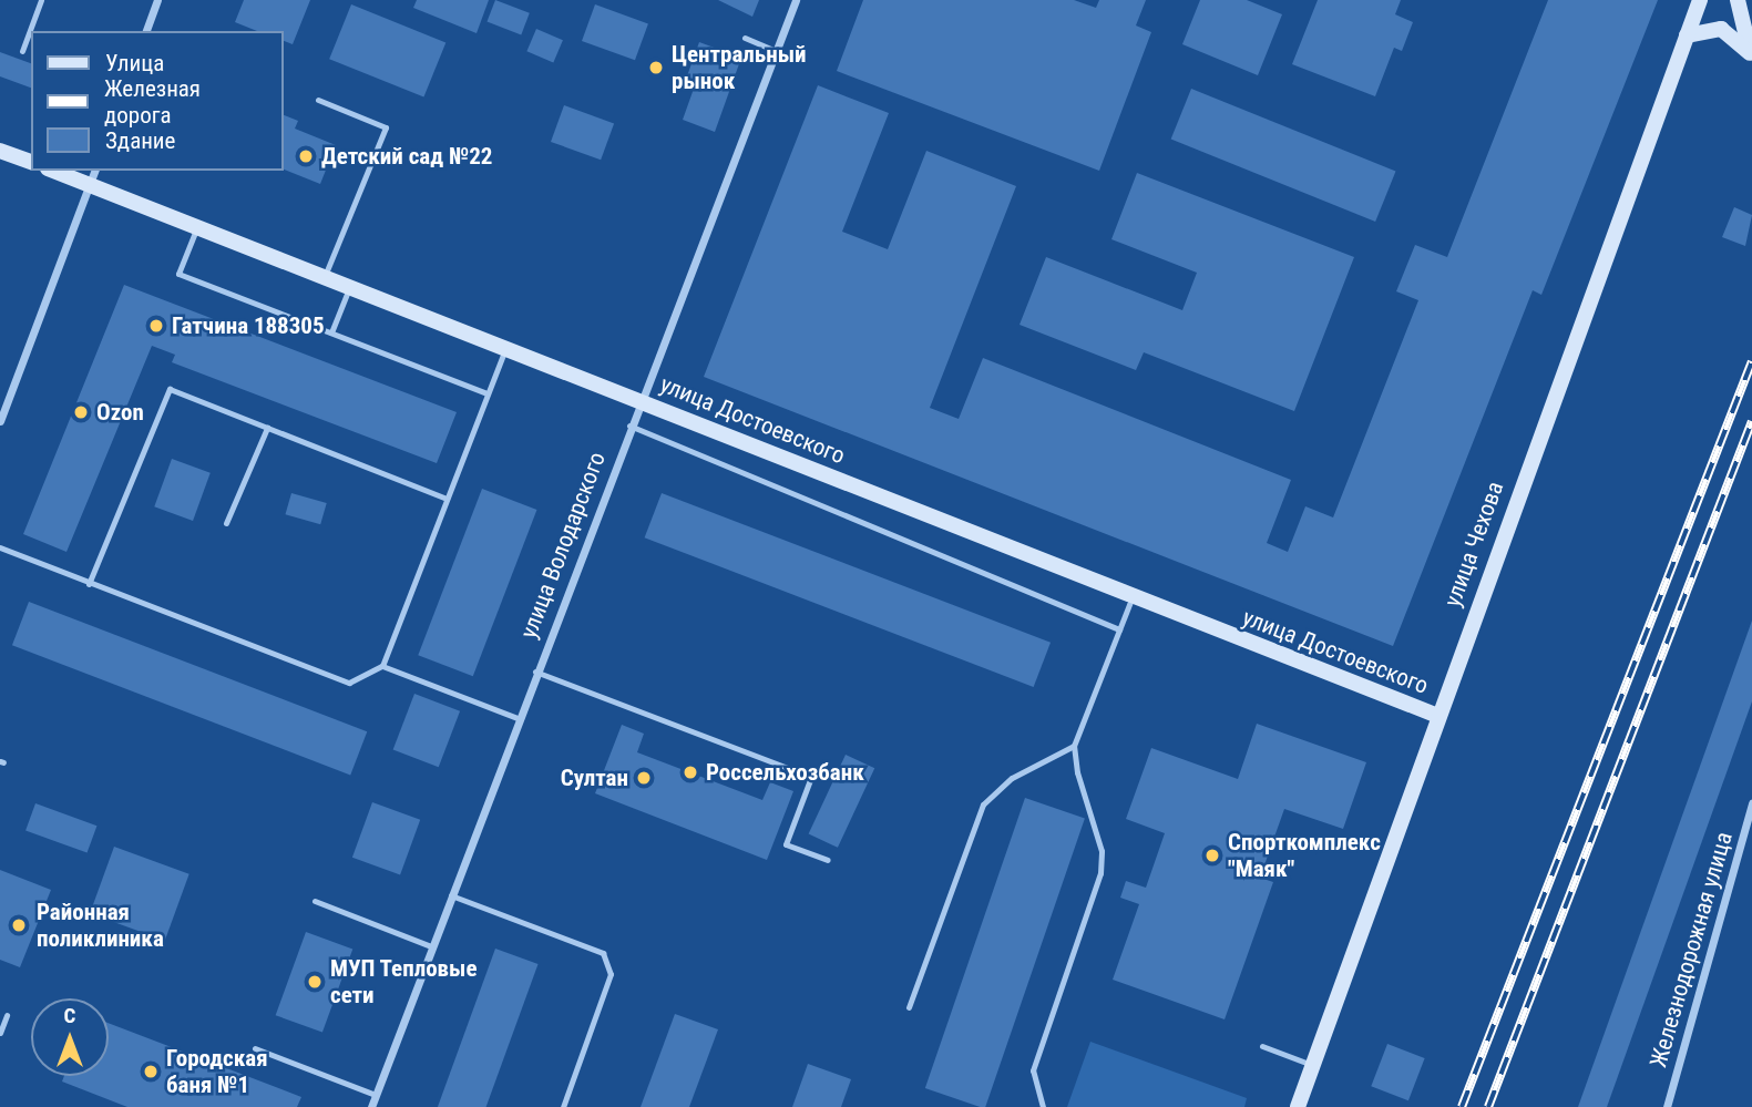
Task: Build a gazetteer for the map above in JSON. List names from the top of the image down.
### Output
{
  "streets": {
    "street": [
      "улица Достоевского",
      "улица Чехова",
      "улица Володарского",
      "Железнодорожная улица"
    ]
  },
  "crossings": [
    ["улица Достоевского", "улица Чехова"],
    ["улица Достоевского", "улица Володарского"]
  ],
  "places": [
    "Центральный рынок",
    "Детский сад №22",
    "Гатчина 188305",
    "Ozon",
    "Россельхозбанк",
    "Султан",
    "Спорткомплекс \"Маяк\"",
    "Районная поликлиника",
    "МУП Тепловые сети",
    "Городская баня №1"
  ],
  "legend": ["Улица", "Железная дорога", "Здание"],
  "north": "top"
}
